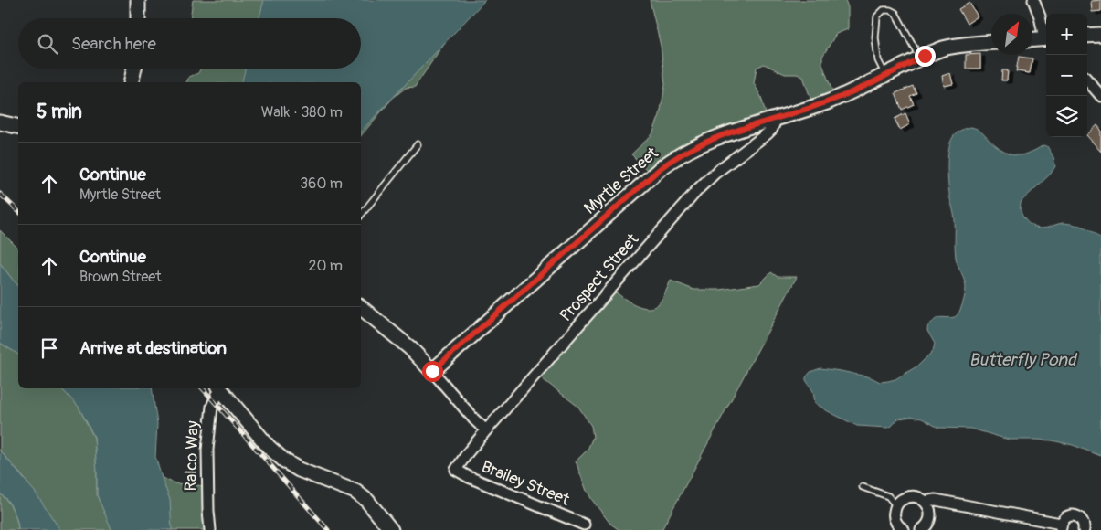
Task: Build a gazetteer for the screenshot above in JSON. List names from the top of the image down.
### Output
{
  "streets": {
    "street": [
      "Myrtle Street",
      "Prospect Street",
      "Ralco Way",
      "Brailey Street"
    ]
  },
  "crossings": [
    ["Myrtle Street", "Prospect Street"],
    ["Prospect Street", "Brailey Street"]
  ],
  "water": ["Butterfly Pond"],
  "north": "top right",
  "page": {
    "map_buttons": ["+", "−"],
    "search": "Search here",
    "heading": ["5 min", "Walk · 380 m"],
    "list": [
      ["Continue", "Myrtle Street", "360 m"],
      ["Continue", "Brown Street", "20 m"],
      "Arrive at destination"
    ]
  }
}
